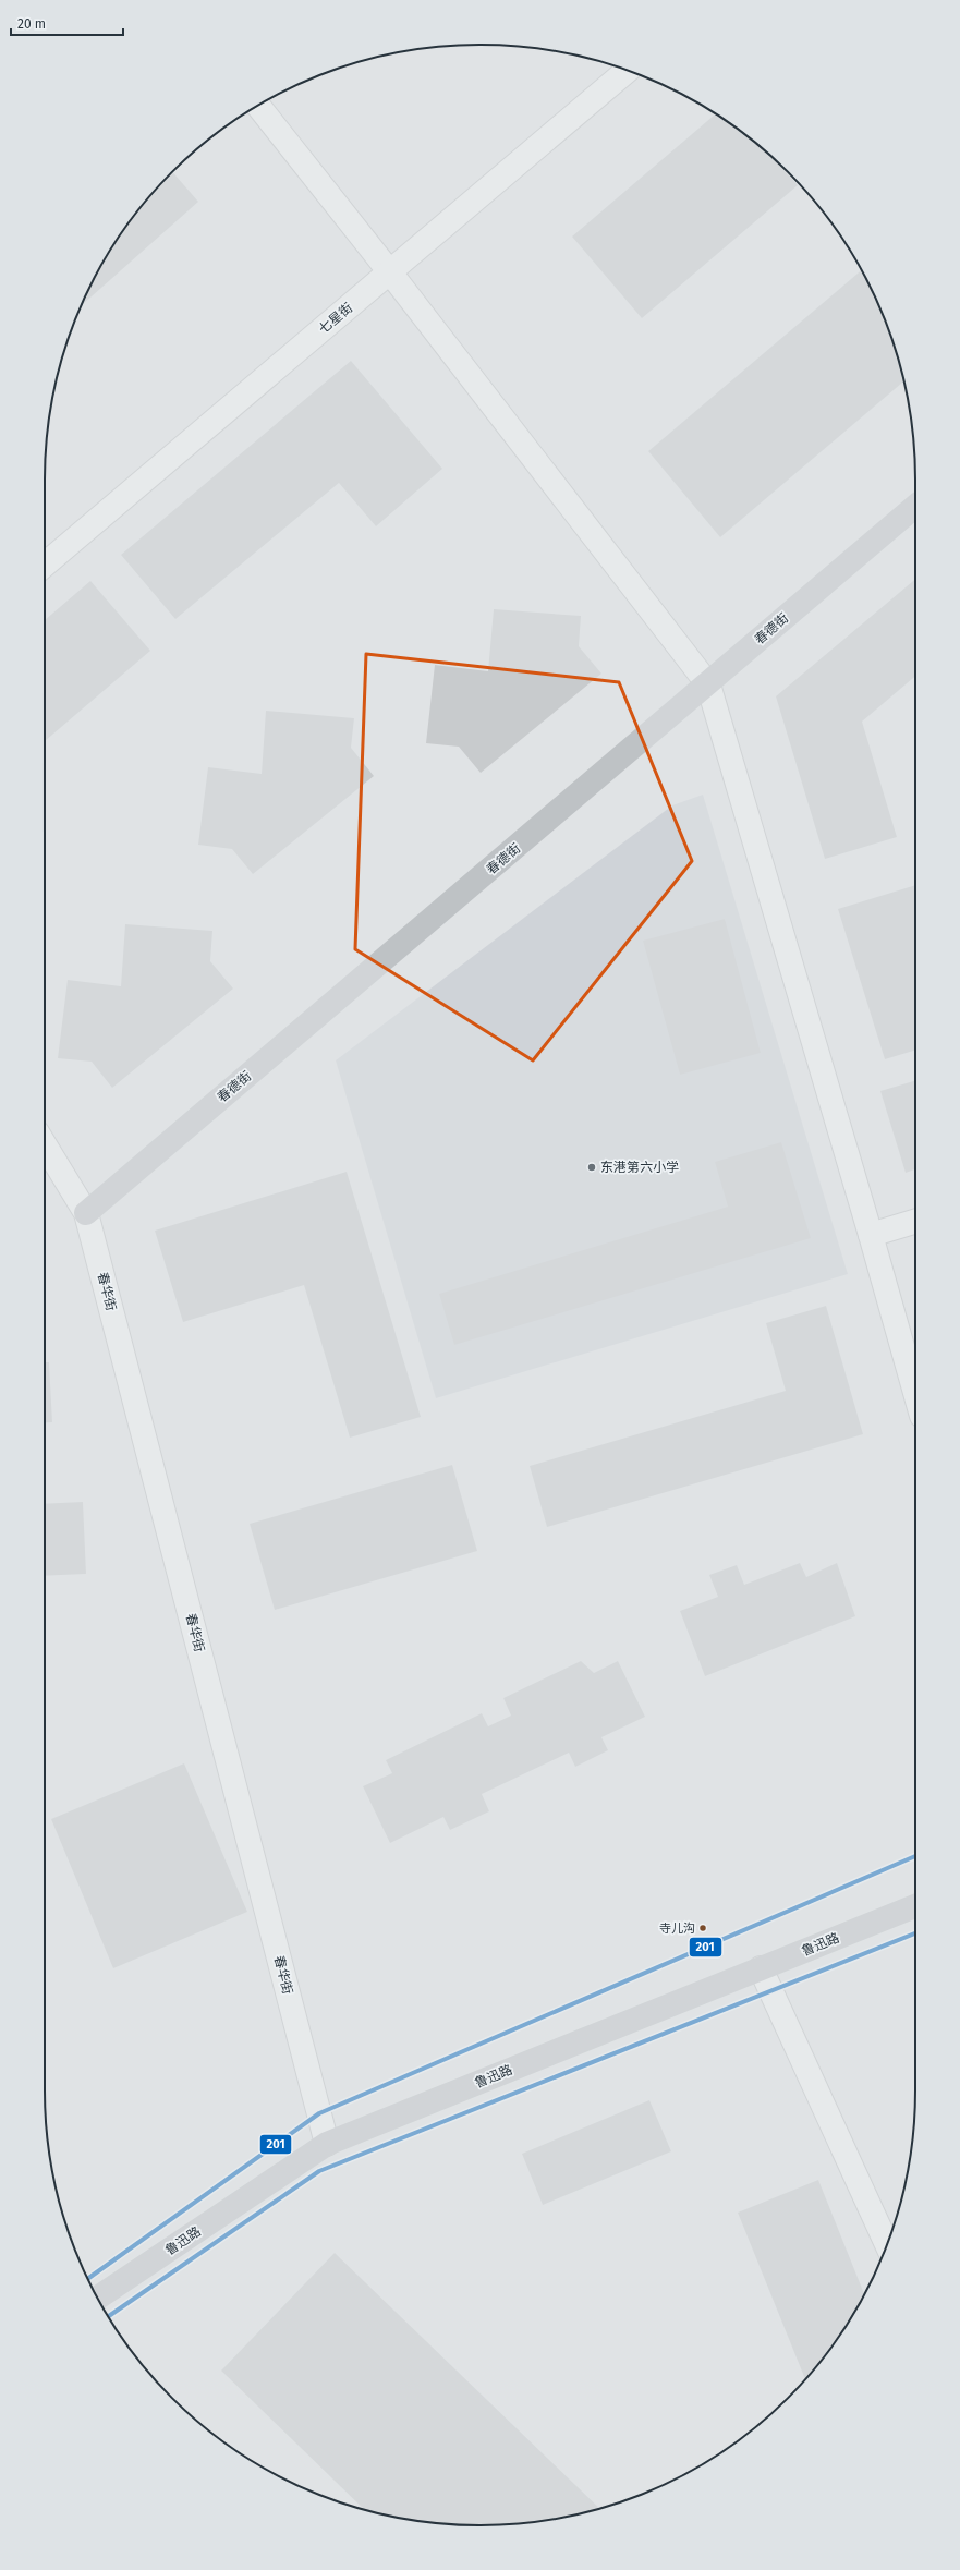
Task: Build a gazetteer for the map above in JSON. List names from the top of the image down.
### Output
{
  "streets": {
    "street": [
      "七星街",
      "春德街",
      "春华街",
      "鲁迅路"
    ]
  },
  "crossings": [
    ["春德街", "春华街"],
    ["春华街", "鲁迅路"]
  ],
  "places": ["东港第六小学", "寺儿沟"],
  "lines": ["transit line 201"],
  "scale_bar": "20 m"
}
